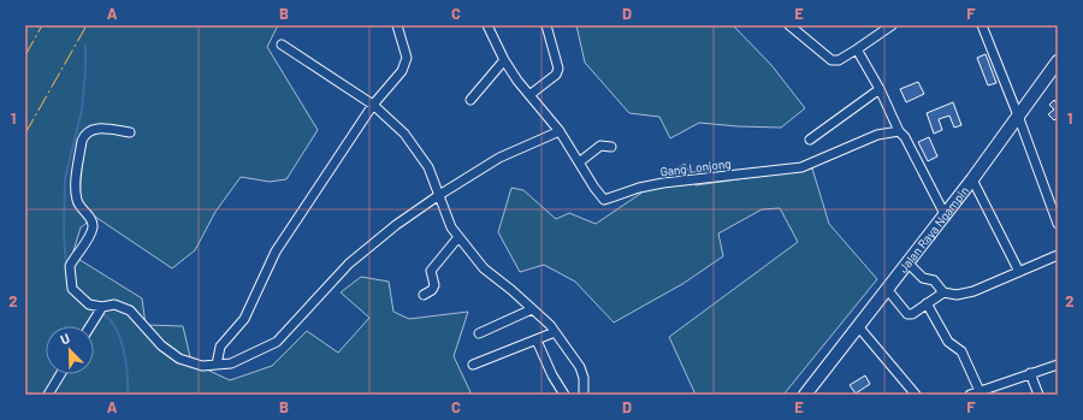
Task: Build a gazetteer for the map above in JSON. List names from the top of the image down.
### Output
{
  "streets": {
    "main road": ["Jalan Raya Ngampin"],
    "street": ["Gang Lonjong"]
  },
  "north": "top left",
  "grid": {
    "columns": [
      "A",
      "B",
      "C",
      "D",
      "E",
      "F"
    ],
    "rows": ["1", "2"]
  }
}
